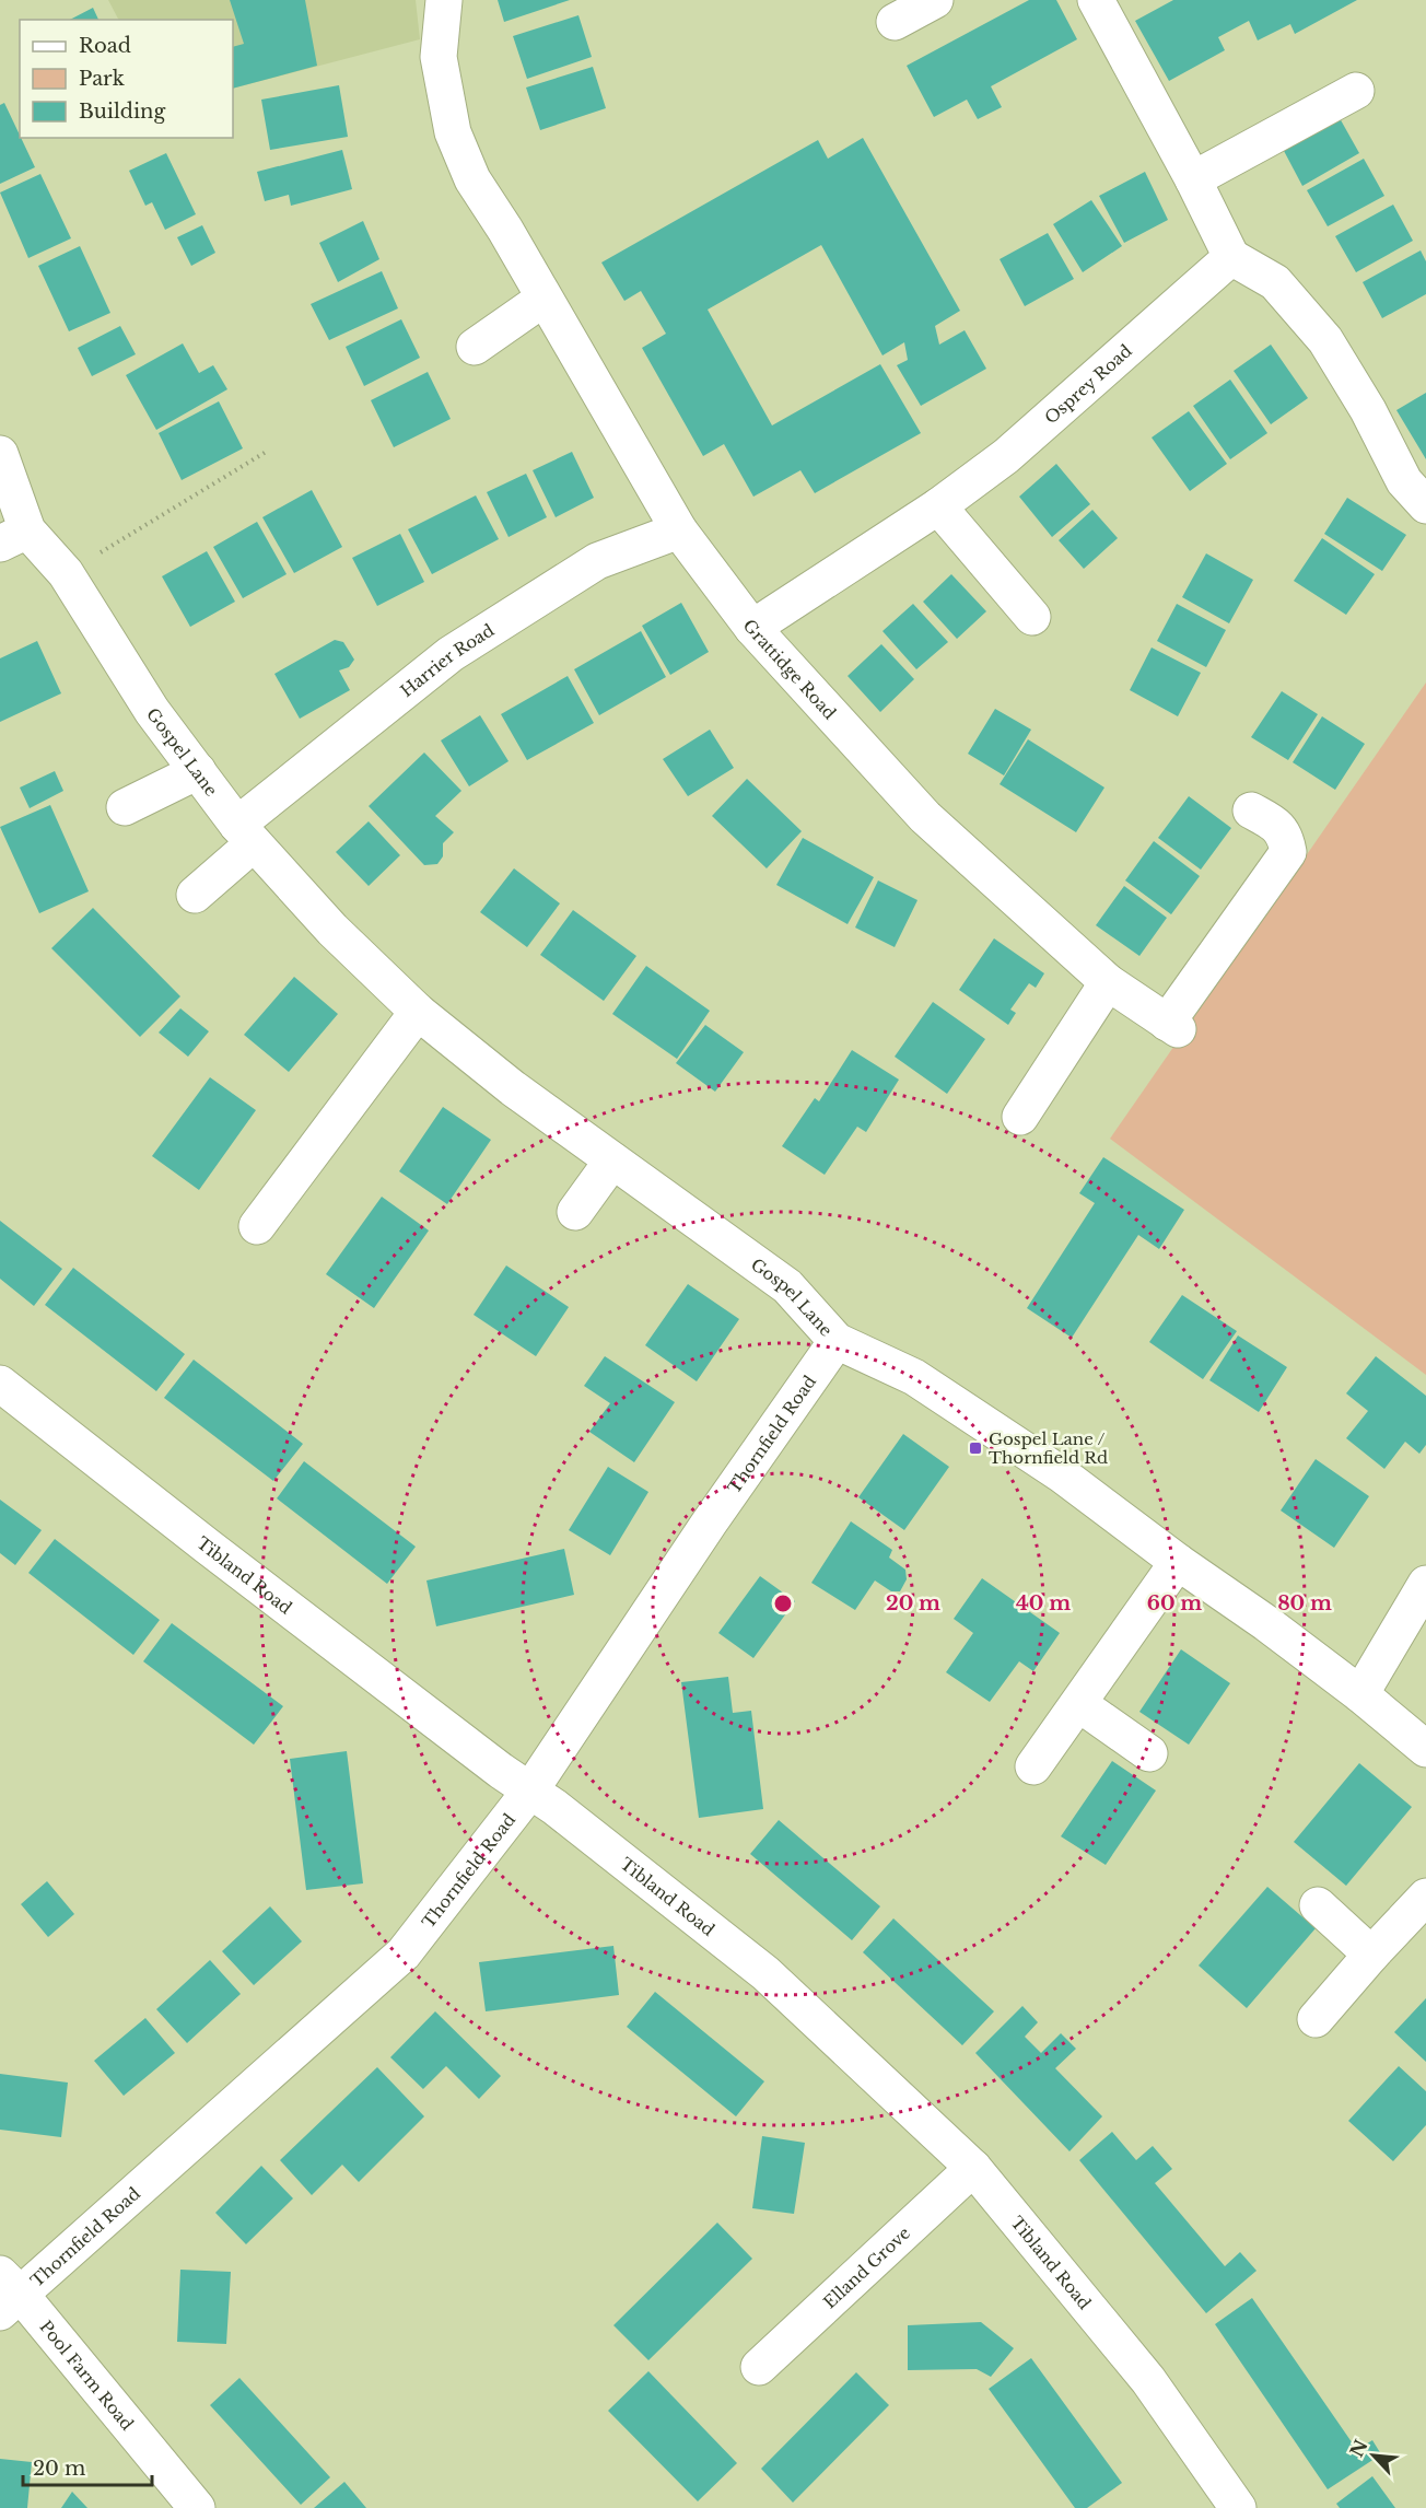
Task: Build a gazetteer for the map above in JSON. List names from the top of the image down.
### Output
{
  "streets": {
    "street": [
      "Osprey Road",
      "Harrier Road",
      "Grattidge Road",
      "Gospel Lane",
      "Thornfield Road",
      "Tibland Road",
      "Elland Grove",
      "Pool Farm Road"
    ]
  },
  "crossings": [
    ["Osprey Road", "Grattidge Road"],
    ["Harrier Road", "Grattidge Road"],
    ["Harrier Road", "Gospel Lane"],
    ["Gospel Lane", "Thornfield Road"],
    ["Thornfield Road", "Tibland Road"],
    ["Thornfield Road", "Pool Farm Road"],
    ["Tibland Road", "Elland Grove"]
  ],
  "places": {
    "transit": ["Gospel Lane / Thornfield Rd"]
  },
  "legend": ["Road", "Park", "Building"],
  "scale_bar": "20 m",
  "north": "top left",
  "rings": [
    "20 m",
    "40 m",
    "60 m",
    "80 m"
  ]
}
